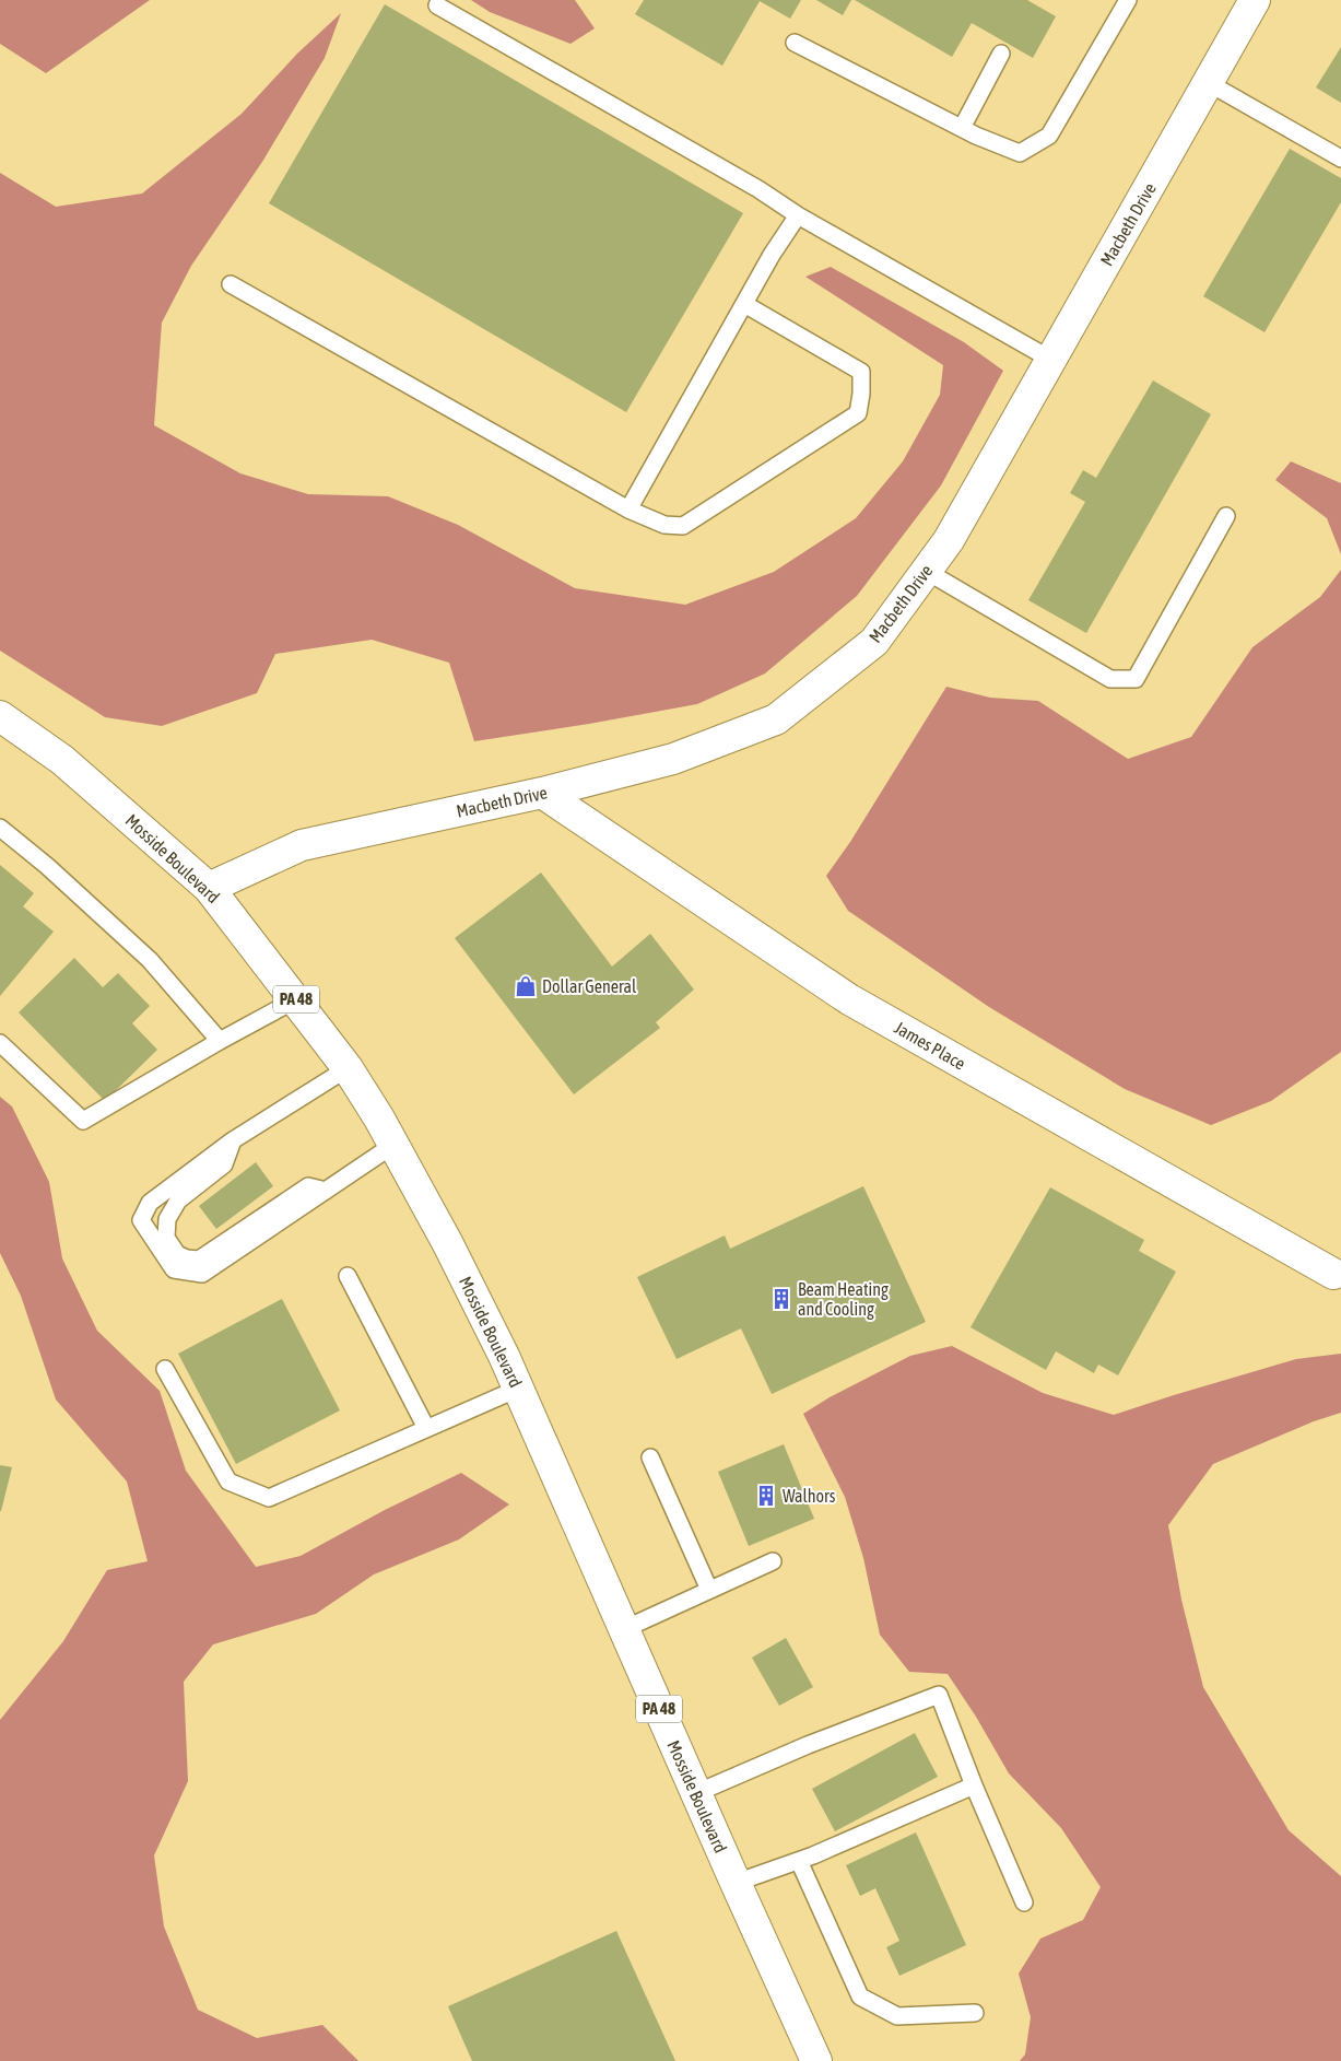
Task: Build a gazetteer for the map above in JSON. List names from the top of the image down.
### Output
{
  "streets": {
    "street": [
      "Macbeth Drive",
      "Mosside Boulevard",
      "PA 48",
      "James Place"
    ]
  },
  "crossings": [
    ["Macbeth Drive", "Mosside Boulevard"],
    ["Macbeth Drive", "James Place"]
  ],
  "places": {
    "shop": ["Dollar General"],
    "building": ["Beam Heating and Cooling", "Walhors"]
  }
}
